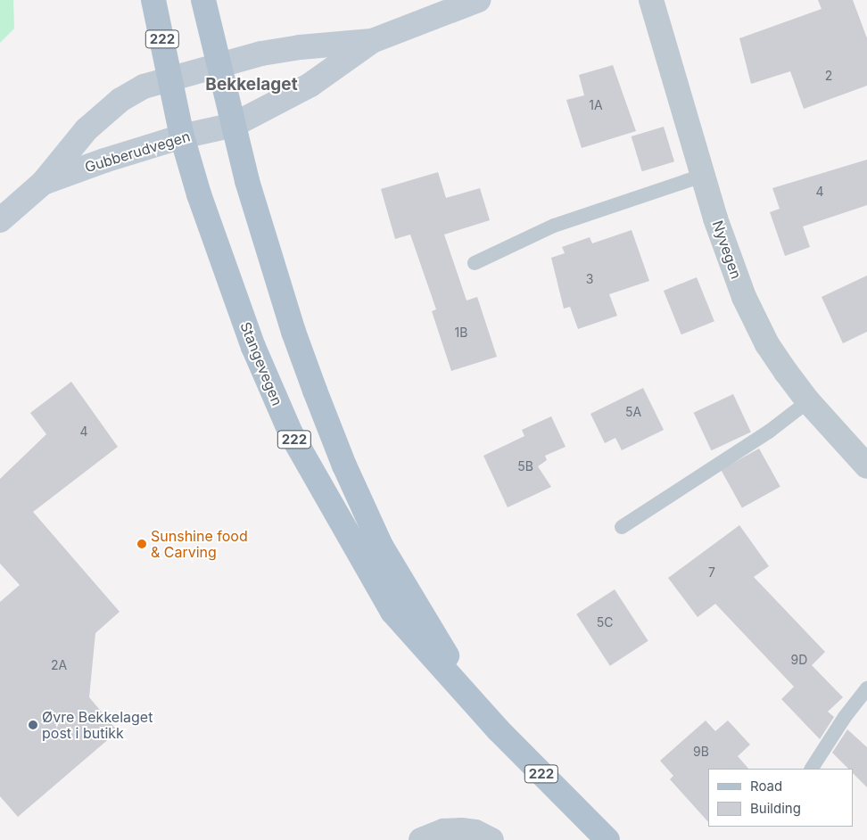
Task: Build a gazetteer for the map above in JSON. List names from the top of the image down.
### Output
{
  "streets": {
    "main road": ["222", "Gubberudvegen", "Stangevegen"],
    "street": ["Nyvegen"]
  },
  "crossings": [
    ["Gubberudvegen", "Stangevegen"]
  ],
  "districts": ["Bekkelaget"],
  "places": ["Sunshine food & Carving", "Øvre Bekkelaget post i butikk"],
  "house_numbers": [
    "2",
    "1A",
    "4",
    "3",
    "1B",
    "5A",
    "4",
    "5B",
    "7",
    "5C",
    "9D",
    "2A",
    "9B"
  ],
  "legend": ["Road", "Building"]
}
